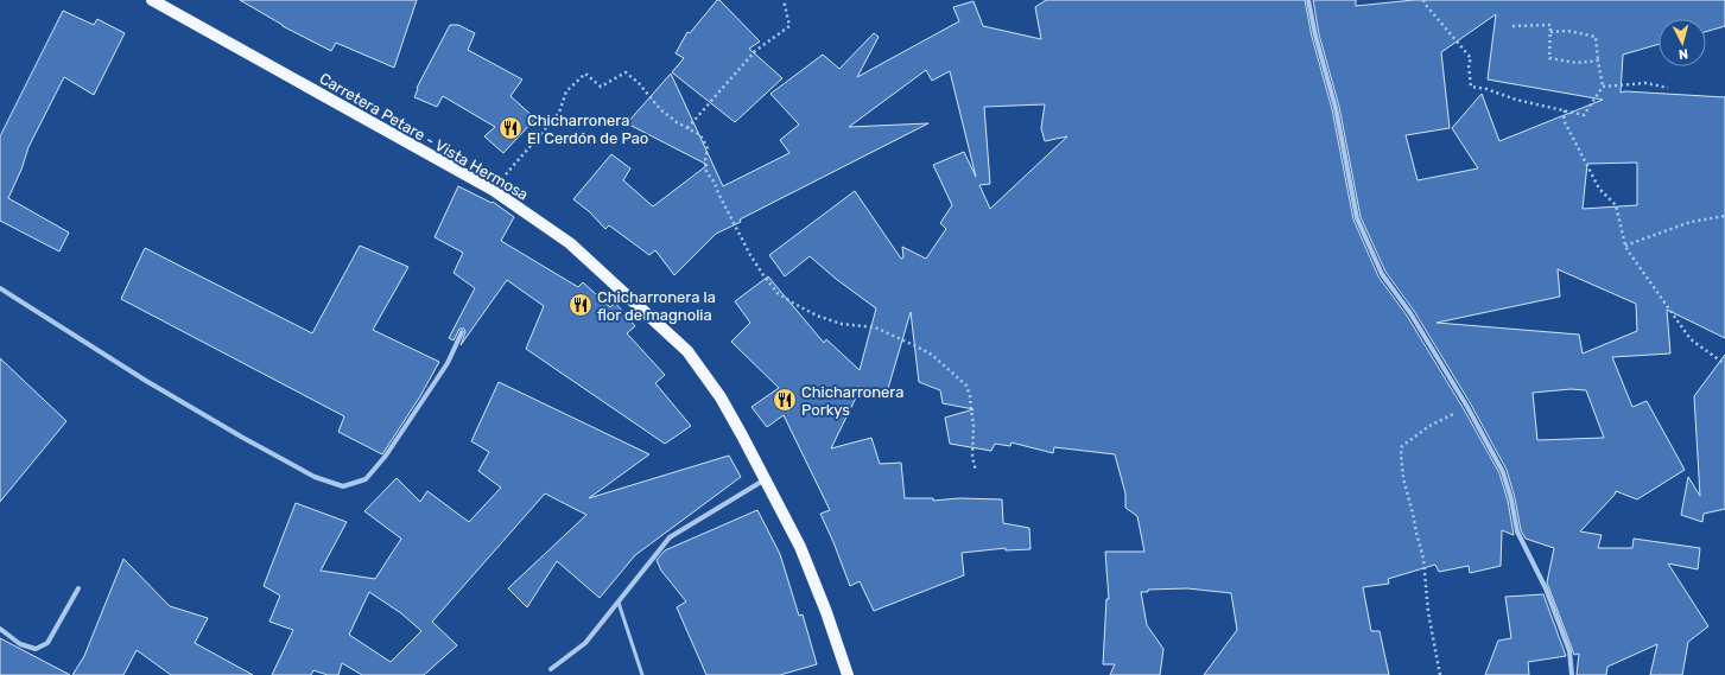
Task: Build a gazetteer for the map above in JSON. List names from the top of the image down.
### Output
{
  "streets": {
    "main road": ["Carretera Petare - Vista Hermosa"]
  },
  "places": {
    "restaurant": ["Chicharronera El Cerdón de Pao", "Chicharronera la flor de magnolia", "Chicharronera Porkys"]
  },
  "north": "bottom"
}
